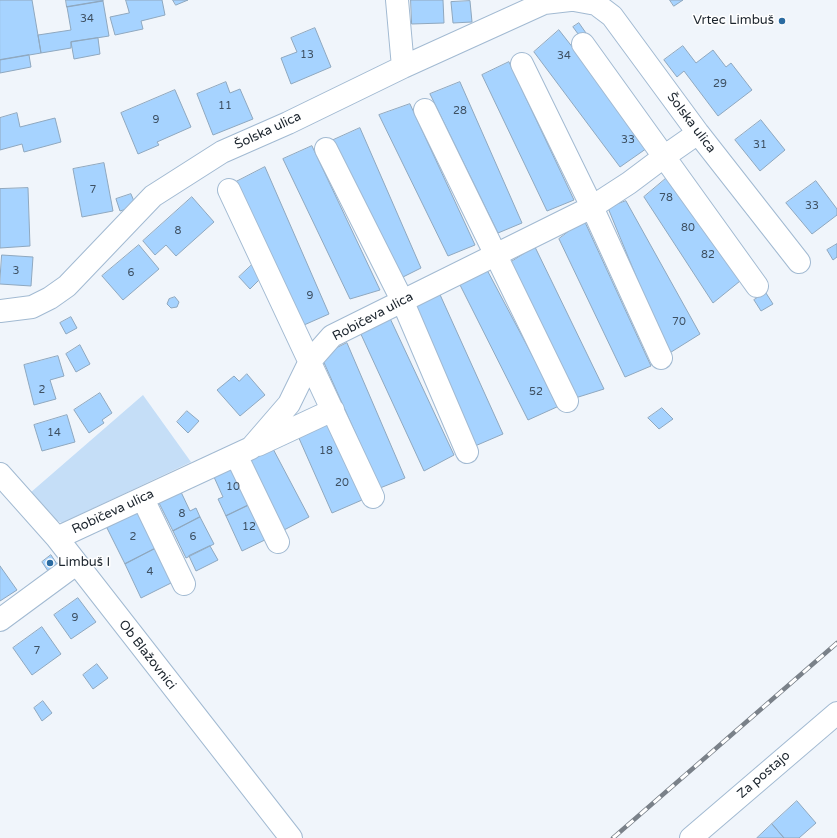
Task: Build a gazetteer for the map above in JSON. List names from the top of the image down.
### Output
{
  "streets": {
    "street": [
      "Šolska ulica",
      "Robičeva ulica",
      "Ob Blažovnici",
      "Za postajo"
    ]
  },
  "crossings": [
    ["Šolska ulica", "Robičeva ulica"],
    ["Robičeva ulica", "Ob Blažovnici"]
  ],
  "places": ["Vrtec Limbuš", "Limbuš I"],
  "house_numbers": [
    "34",
    "13",
    "34",
    "29",
    "11",
    "28",
    "9",
    "33",
    "31",
    "7",
    "78",
    "33",
    "80",
    "8",
    "82",
    "3",
    "6",
    "9",
    "70",
    "2",
    "52",
    "14",
    "18",
    "20",
    "10",
    "8",
    "12",
    "2",
    "6",
    "4",
    "9",
    "7"
  ]
}
